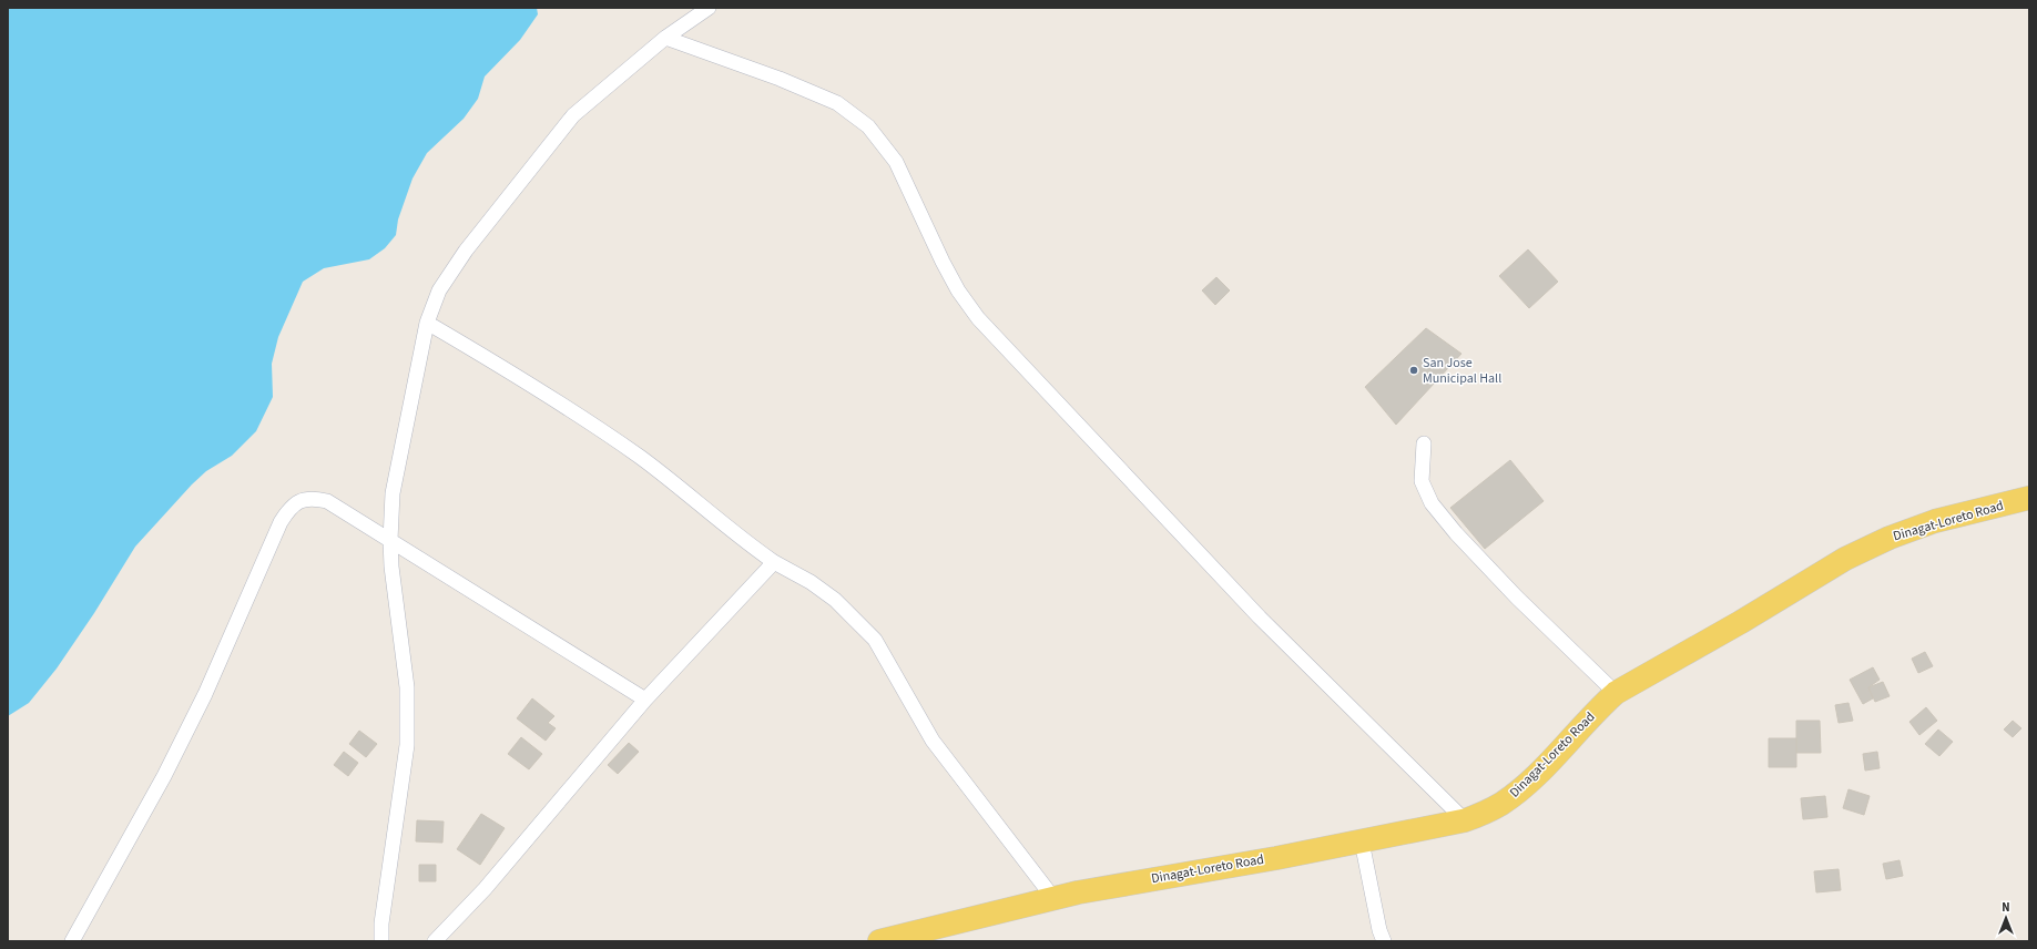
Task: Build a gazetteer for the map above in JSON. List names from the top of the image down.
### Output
{
  "streets": {
    "main road": ["Dinagat-Loreto Road"]
  },
  "places": ["San Jose Municipal Hall"],
  "north": "top"
}
